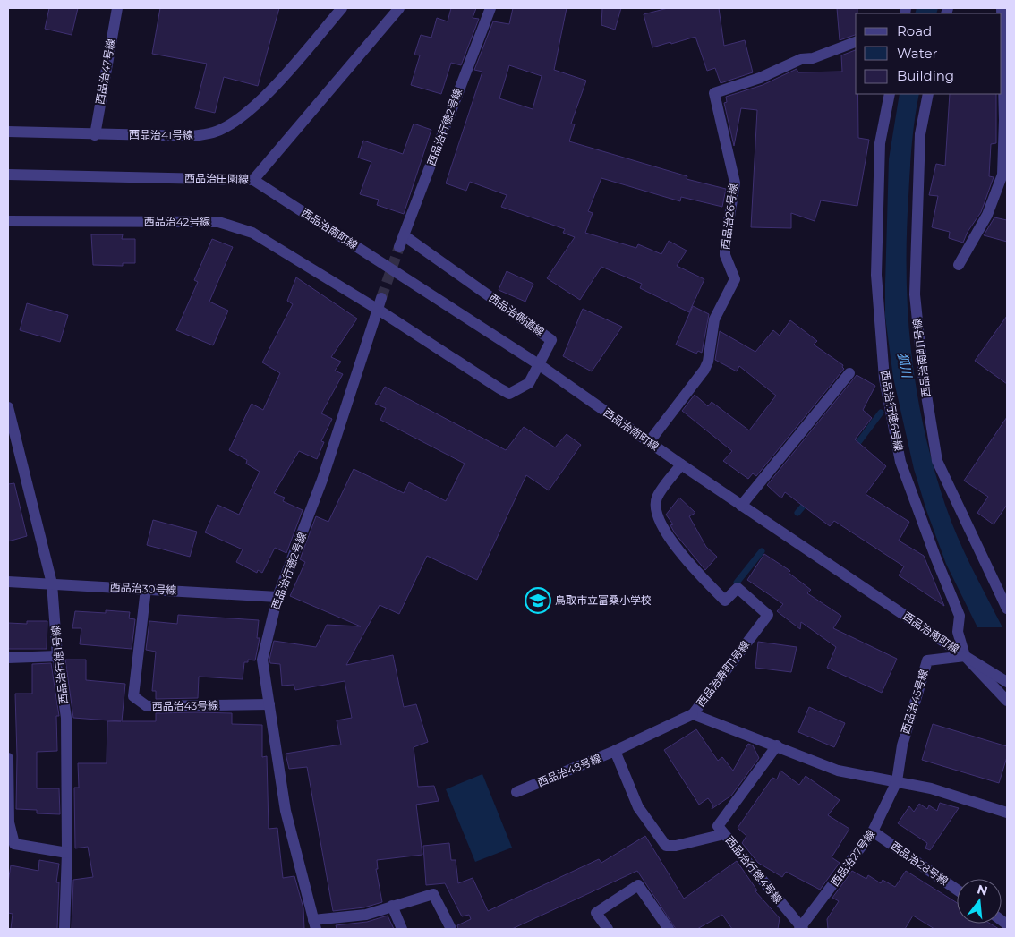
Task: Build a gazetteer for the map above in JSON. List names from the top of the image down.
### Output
{
  "streets": {
    "street": [
      "西品治47号線",
      "西品治行徳2号線",
      "西品治41号線",
      "西品治田園線",
      "西品治26号線",
      "西品治42号線",
      "西品治南町線",
      "西品治側道線",
      "西品治南町1号線",
      "西品治行徳6号線",
      "西品治30号線",
      "西品治行徳1号線",
      "西品治寿町1号線",
      "西品治45号線",
      "西品治43号線",
      "西品治48号線",
      "西品治27号線",
      "西品治28号線",
      "西品治行徳4号線"
    ]
  },
  "crossings": [
    ["西品治47号線", "西品治41号線"],
    ["西品治行徳2号線", "西品治42号線"],
    ["西品治行徳2号線", "西品治側道線"],
    ["西品治行徳2号線", "西品治30号線"],
    ["西品治行徳2号線", "西品治43号線"],
    ["西品治田園線", "西品治南町線"],
    ["西品治26号線", "西品治南町線"],
    ["西品治42号線", "西品治側道線"],
    ["西品治南町線", "西品治側道線"],
    ["西品治南町線", "西品治行徳6号線"],
    ["西品治南町線", "西品治寿町1号線"],
    ["西品治南町線", "西品治45号線"],
    ["西品治行徳6号線", "西品治45号線"],
    ["西品治30号線", "西品治行徳1号線"],
    ["西品治30号線", "西品治43号線"],
    ["西品治寿町1号線", "西品治45号線"],
    ["西品治寿町1号線", "西品治27号線"],
    ["西品治寿町1号線", "西品治行徳4号線"],
    ["西品治45号線", "西品治27号線"],
    ["西品治48号線", "西品治行徳4号線"],
    ["西品治27号線", "西品治28号線"],
    ["西品治27号線", "西品治行徳4号線"]
  ],
  "water": ["狐川"],
  "places": {
    "school or university": ["鳥取市立富桑小学校"]
  },
  "legend": ["Road", "Water", "Building"],
  "north": "top"
}
